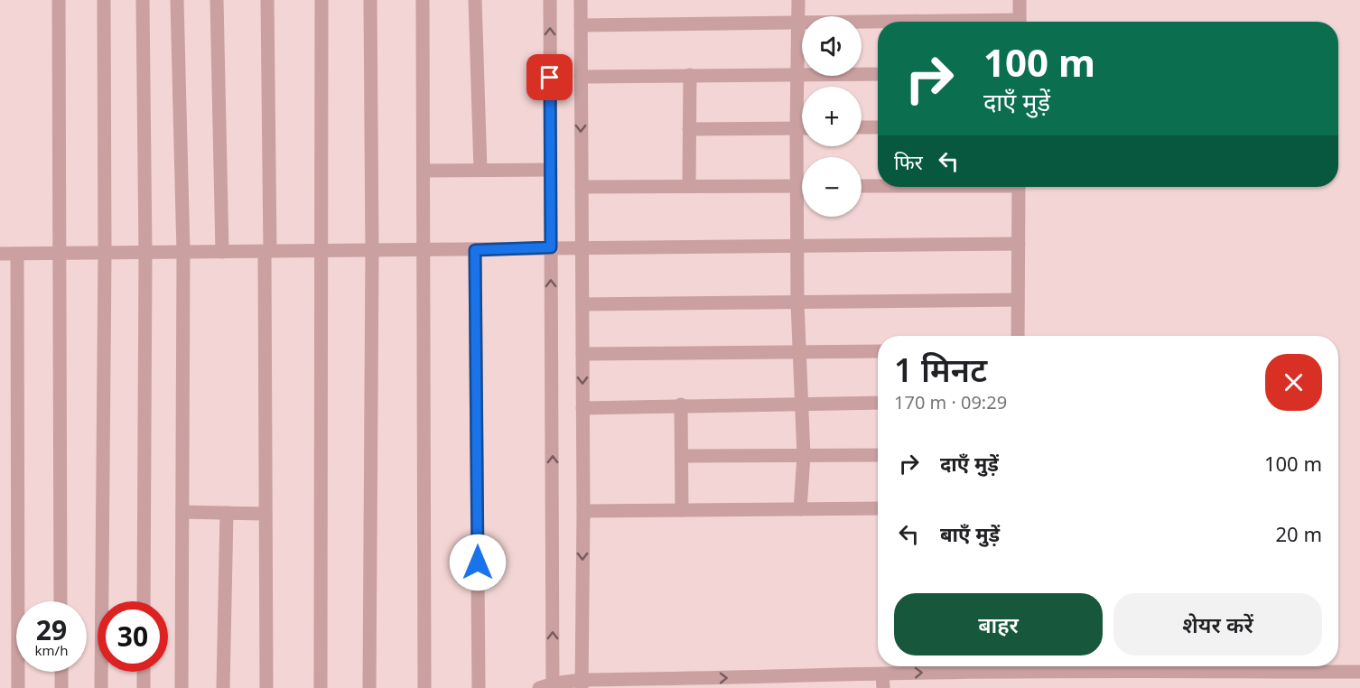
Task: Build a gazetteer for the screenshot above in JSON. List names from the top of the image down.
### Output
{
  "page": {
    "map_buttons": ["+", "−"],
    "turn": ["100 m", "दाएँ मुड़ें"],
    "then": "फिर",
    "heading": ["1 मिनट", "170 m · 09:29"],
    "list": [
      {
        "name": "दाएँ मुड़ें",
        "value": "100 m"
      },
      {
        "name": "बाएँ मुड़ें",
        "value": "20 m"
      }
    ],
    "buttons": ["बाहर", "शेयर करें"],
    "speed": "29 km/h",
    "limit": "30"
  }
}
